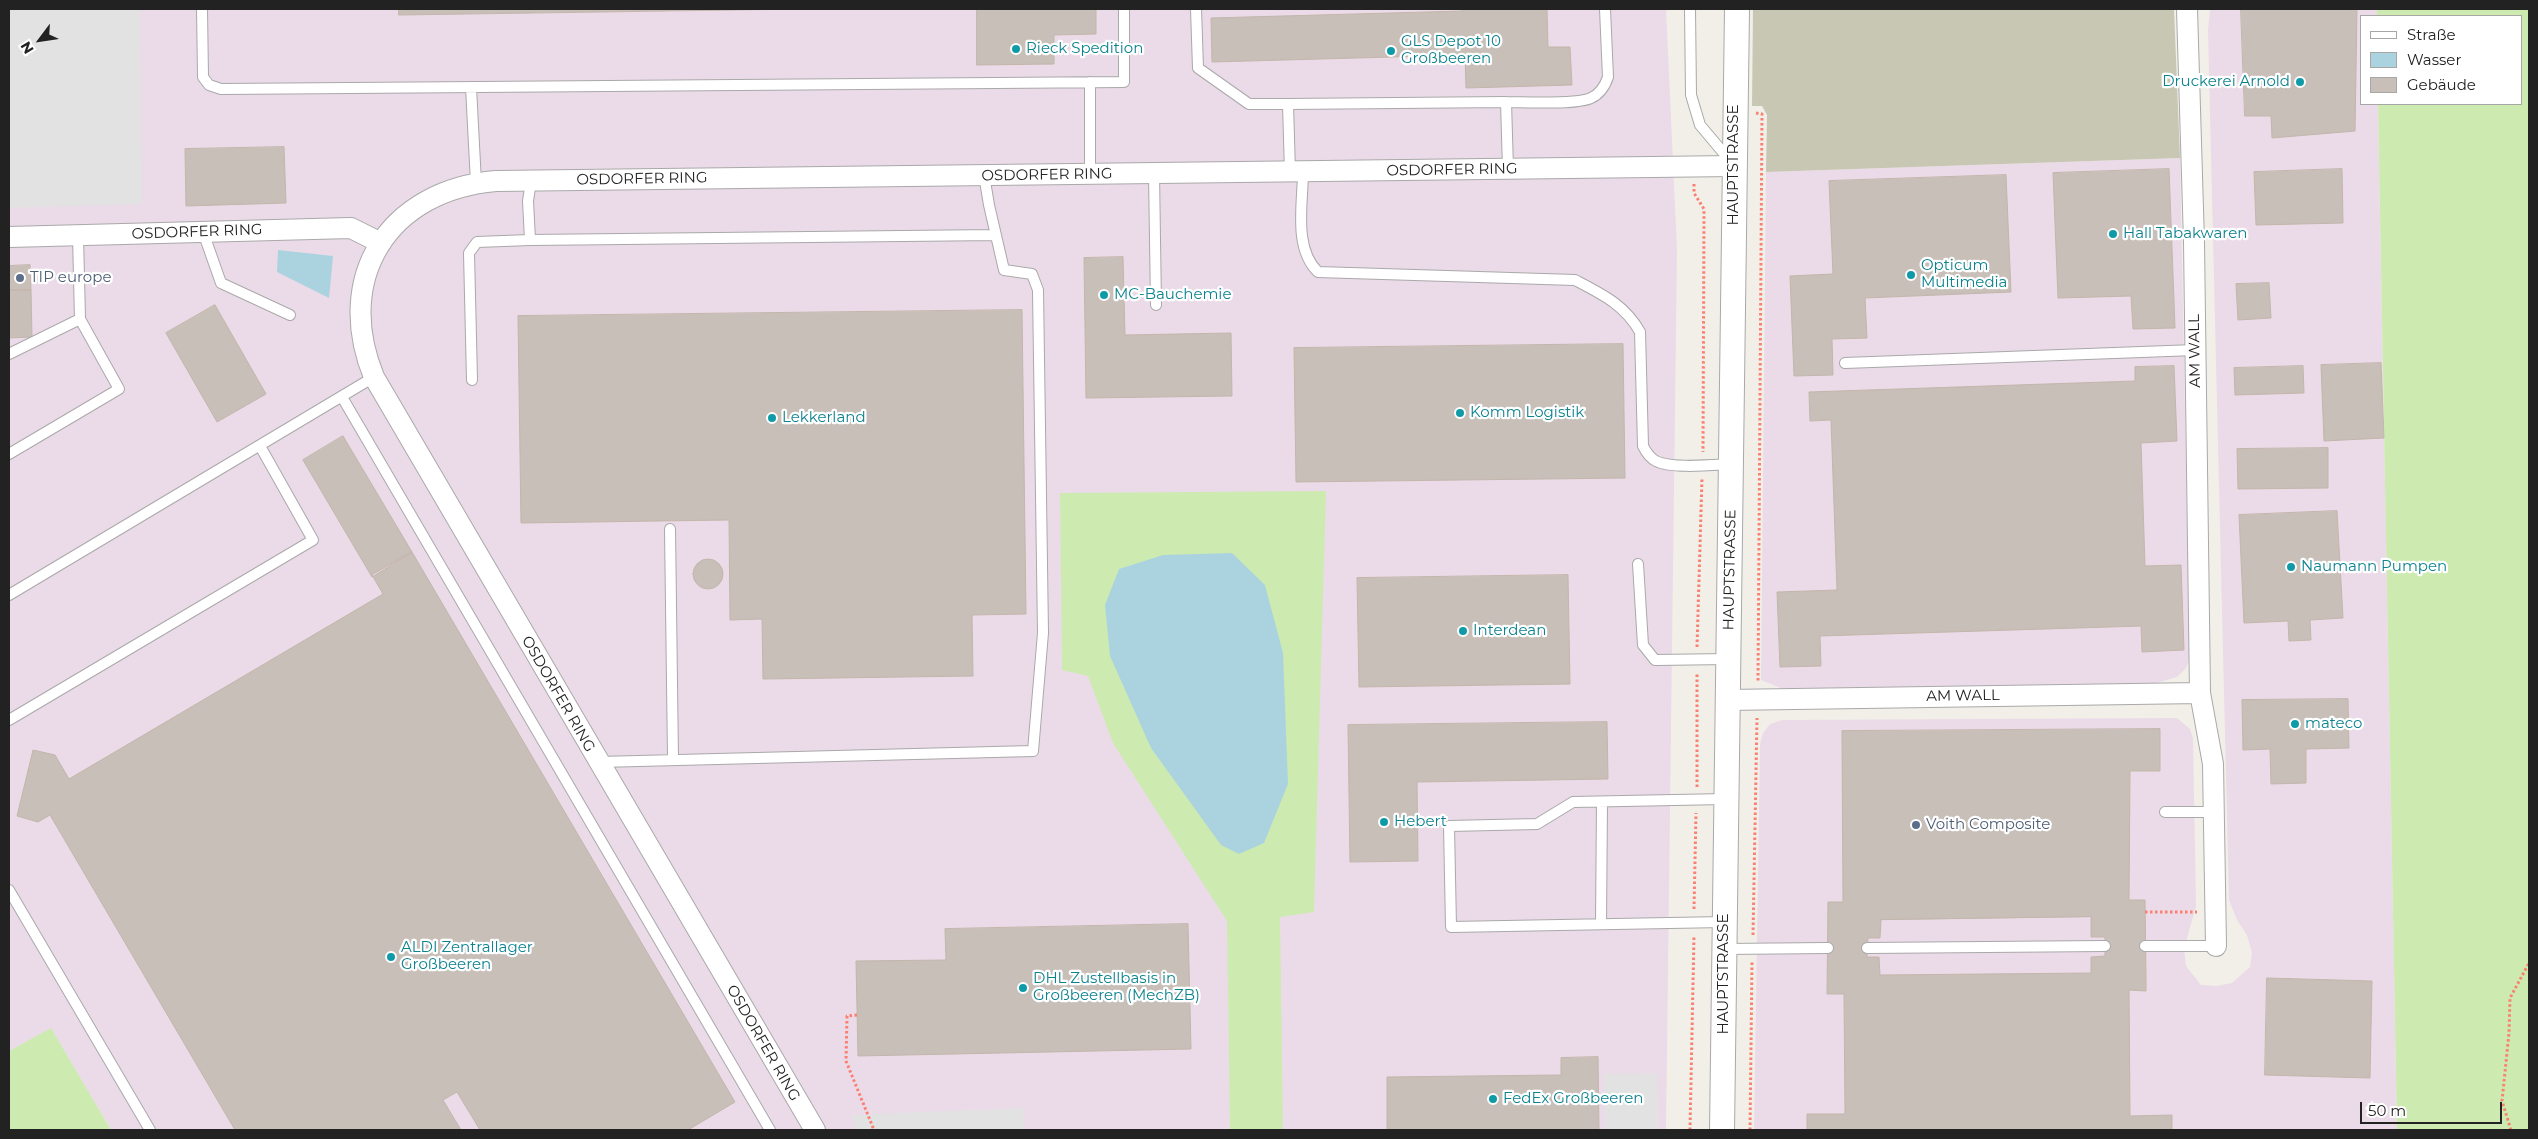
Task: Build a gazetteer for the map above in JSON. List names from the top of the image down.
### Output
{
  "streets": {
    "street": ["HAUPTSTRASSE", "OSDORFER RING", "AM WALL"]
  },
  "crossings": [
    ["HAUPTSTRASSE", "OSDORFER RING"],
    ["HAUPTSTRASSE", "AM WALL"]
  ],
  "places": [
    "Rieck Spedition",
    "GLS Depot 10 Großbeeren",
    "Druckerei Arnold",
    "Hall Tabakwaren",
    "Opticum Multimedia",
    "TIP europe",
    "MC-Bauchemie",
    "Komm Logistik",
    "Lekkerland",
    "Naumann Pumpen",
    "Interdean",
    "mateco",
    "Hebert",
    "Voith Composite",
    "ALDI Zentrallager Großbeeren",
    "DHL Zustellbasis in Großbeeren (MechZB)",
    "FedEx Großbeeren"
  ],
  "legend": ["Straße", "Wasser", "Gebäude"],
  "scale_bar": "50 m",
  "north": "bottom left"
}
